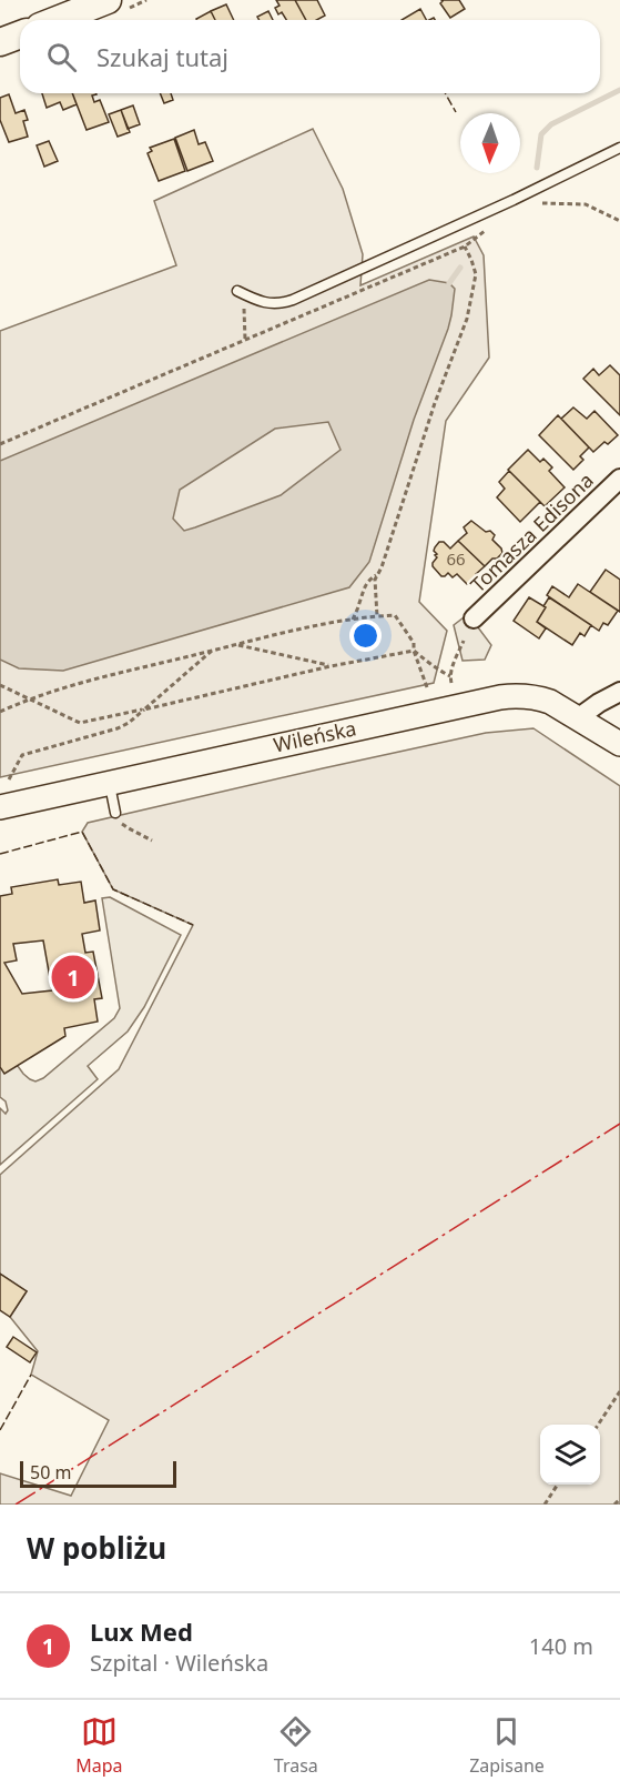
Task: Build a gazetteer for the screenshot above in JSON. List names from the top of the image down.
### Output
{
  "streets": {
    "street": ["Tomasza Edisona", "Wileńska"]
  },
  "house_numbers": ["66"],
  "scale_bar": "50 m",
  "north": "bottom",
  "page": {
    "search": "Szukaj tutaj",
    "pins": "1",
    "scale": "50 m",
    "heading": "W pobliżu",
    "list": [
      {
        "mark": "1",
        "name": "Lux Med",
        "note": "Szpital · Wileńska",
        "value": "140 m"
      }
    ],
    "nav": ["Mapa", "Trasa", "Zapisane"]
  }
}
